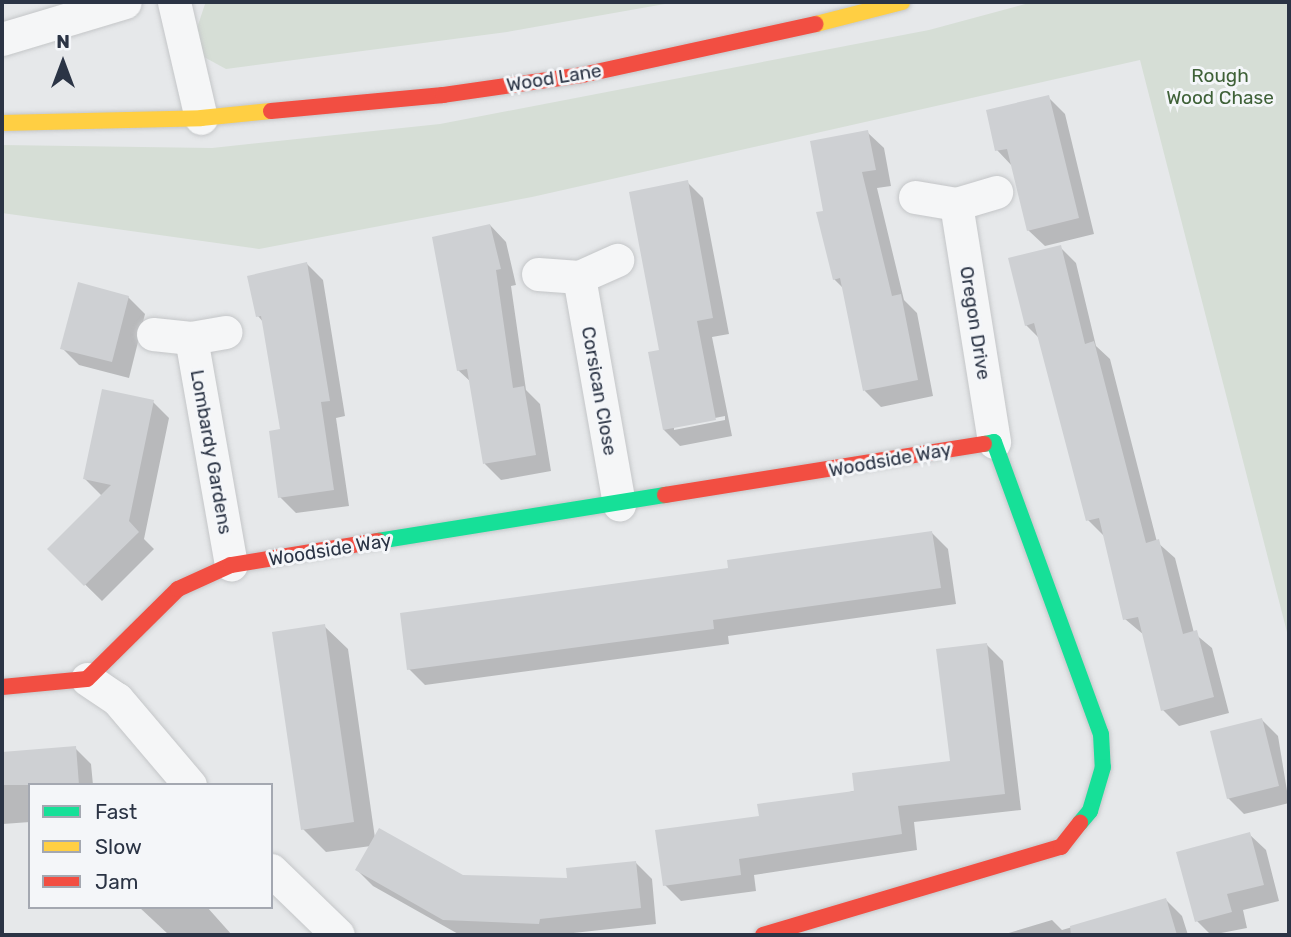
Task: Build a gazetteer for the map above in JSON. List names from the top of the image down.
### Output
{
  "streets": {
    "street": [
      "Wood Lane",
      "Oregon Drive",
      "Corsican Close",
      "Lombardy Gardens",
      "Woodside Way"
    ]
  },
  "crossings": [
    ["Oregon Drive", "Woodside Way"],
    ["Corsican Close", "Woodside Way"],
    ["Lombardy Gardens", "Woodside Way"]
  ],
  "parks": ["Rough Wood Chase"],
  "legend": ["Fast", "Slow", "Jam"],
  "north": "top"
}
